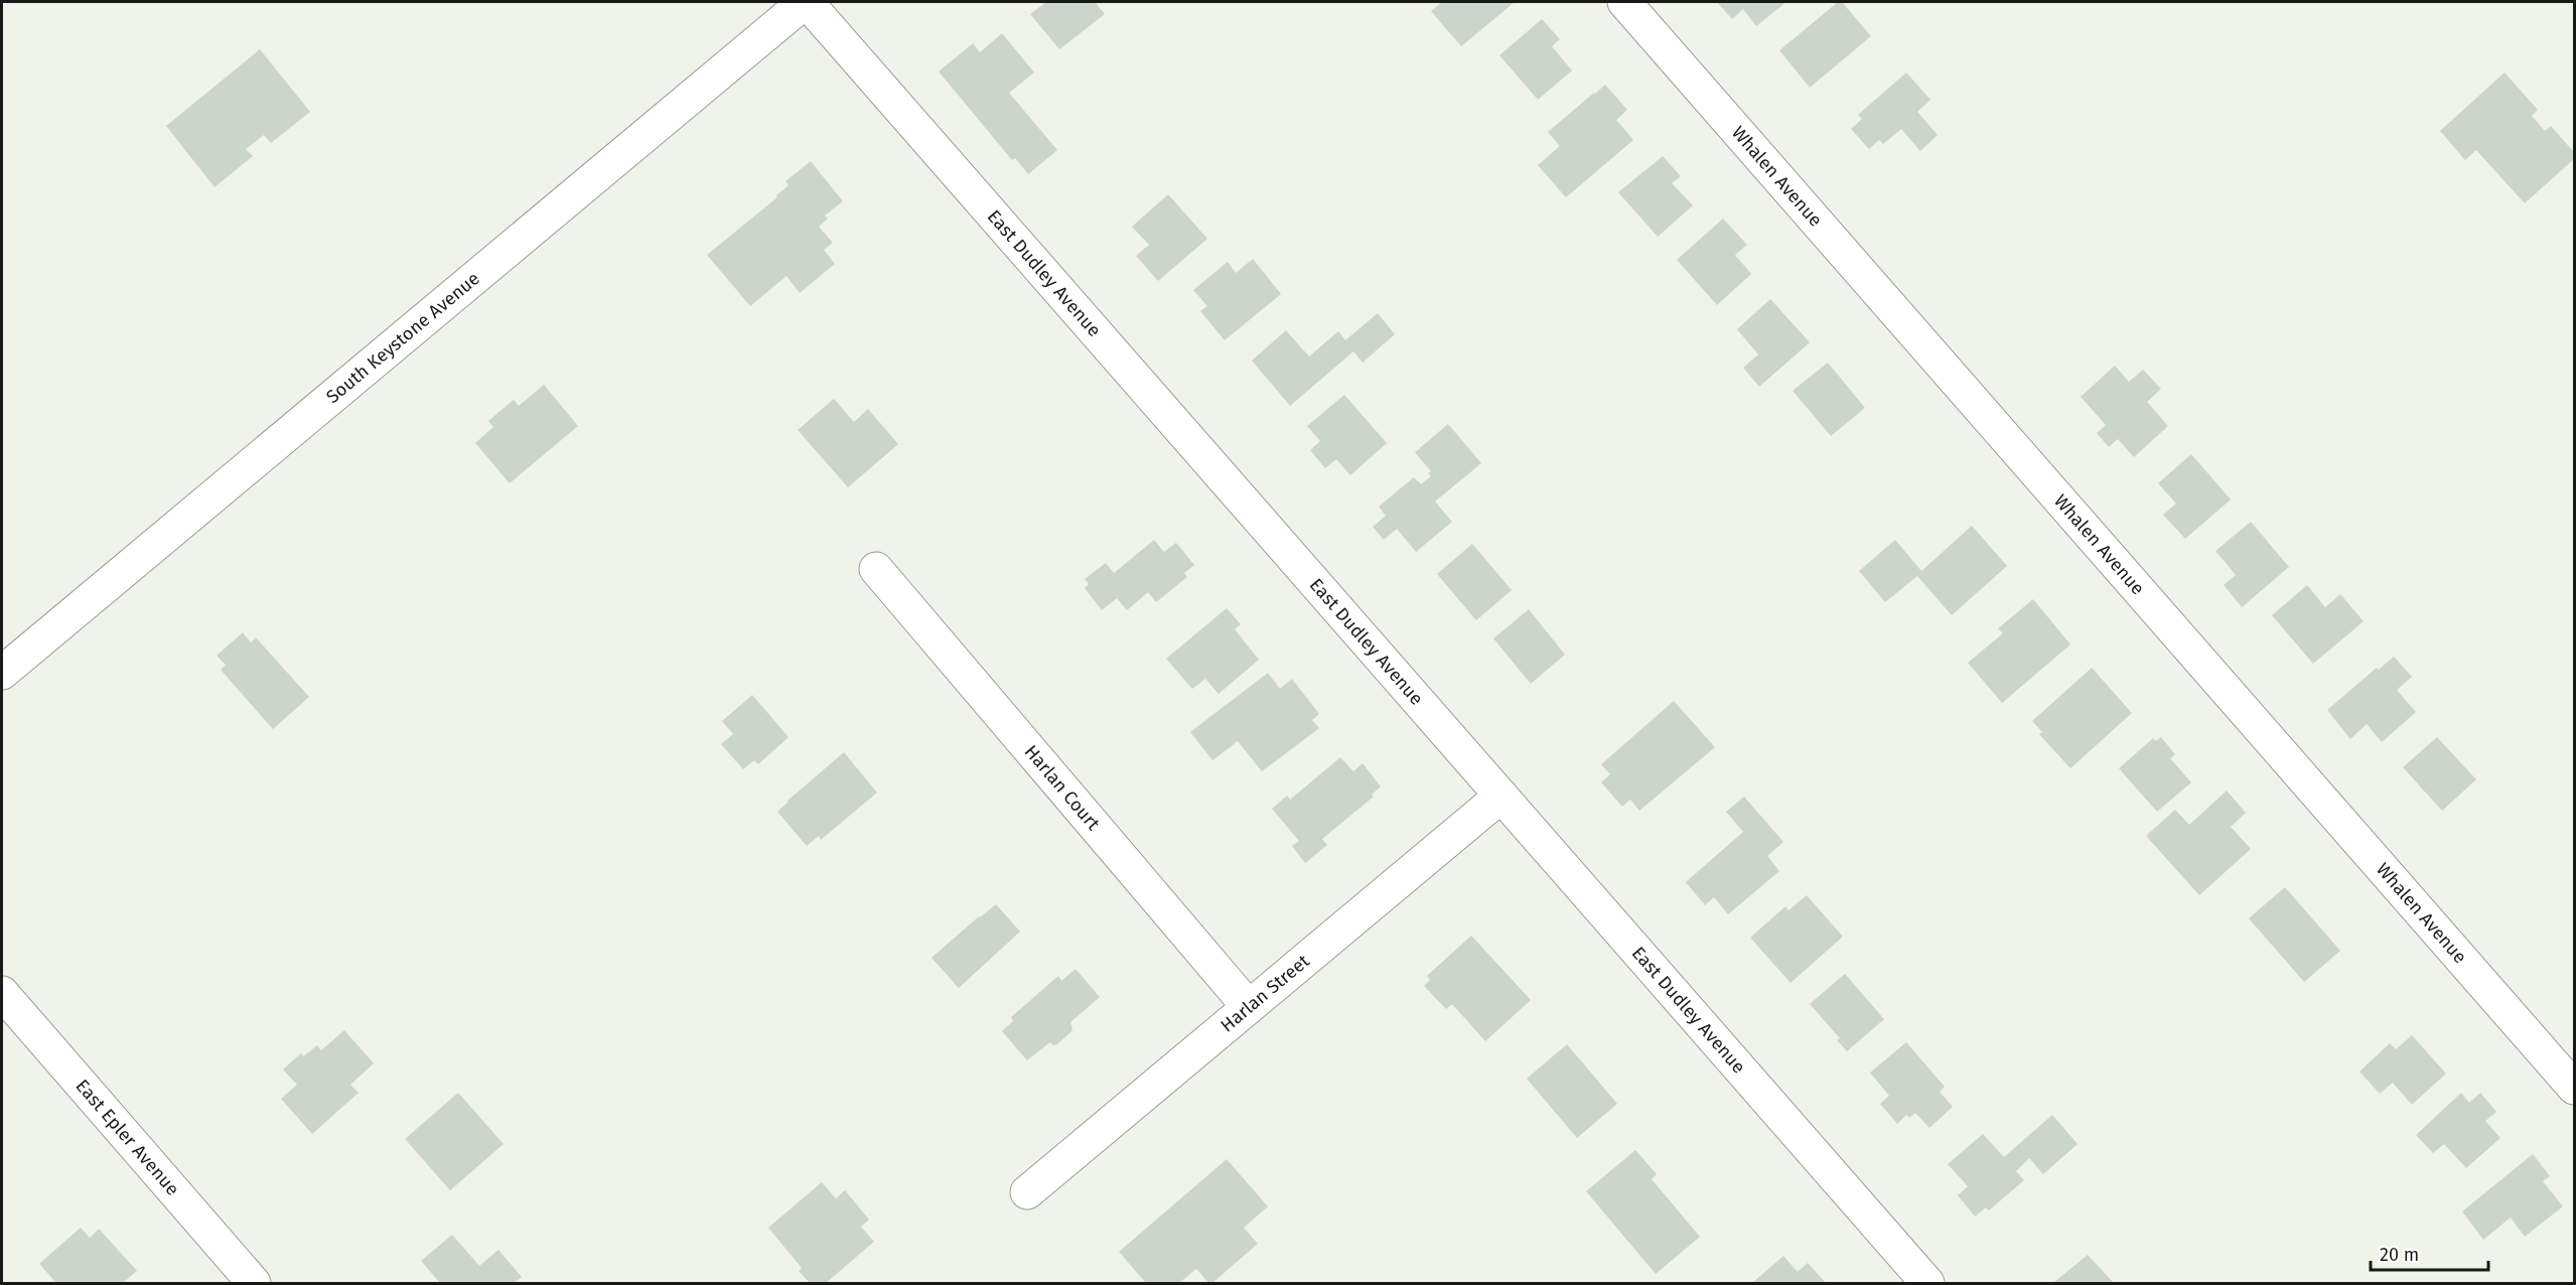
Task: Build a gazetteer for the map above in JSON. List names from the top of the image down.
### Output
{
  "streets": {
    "street": [
      "Whalen Avenue",
      "East Dudley Avenue",
      "South Keystone Avenue",
      "Harlan Court",
      "Harlan Street",
      "East Epler Avenue"
    ]
  },
  "crossings": [
    ["East Dudley Avenue", "South Keystone Avenue"],
    ["East Dudley Avenue", "Harlan Street"],
    ["Harlan Court", "Harlan Street"]
  ],
  "scale_bar": "20 m"
}
